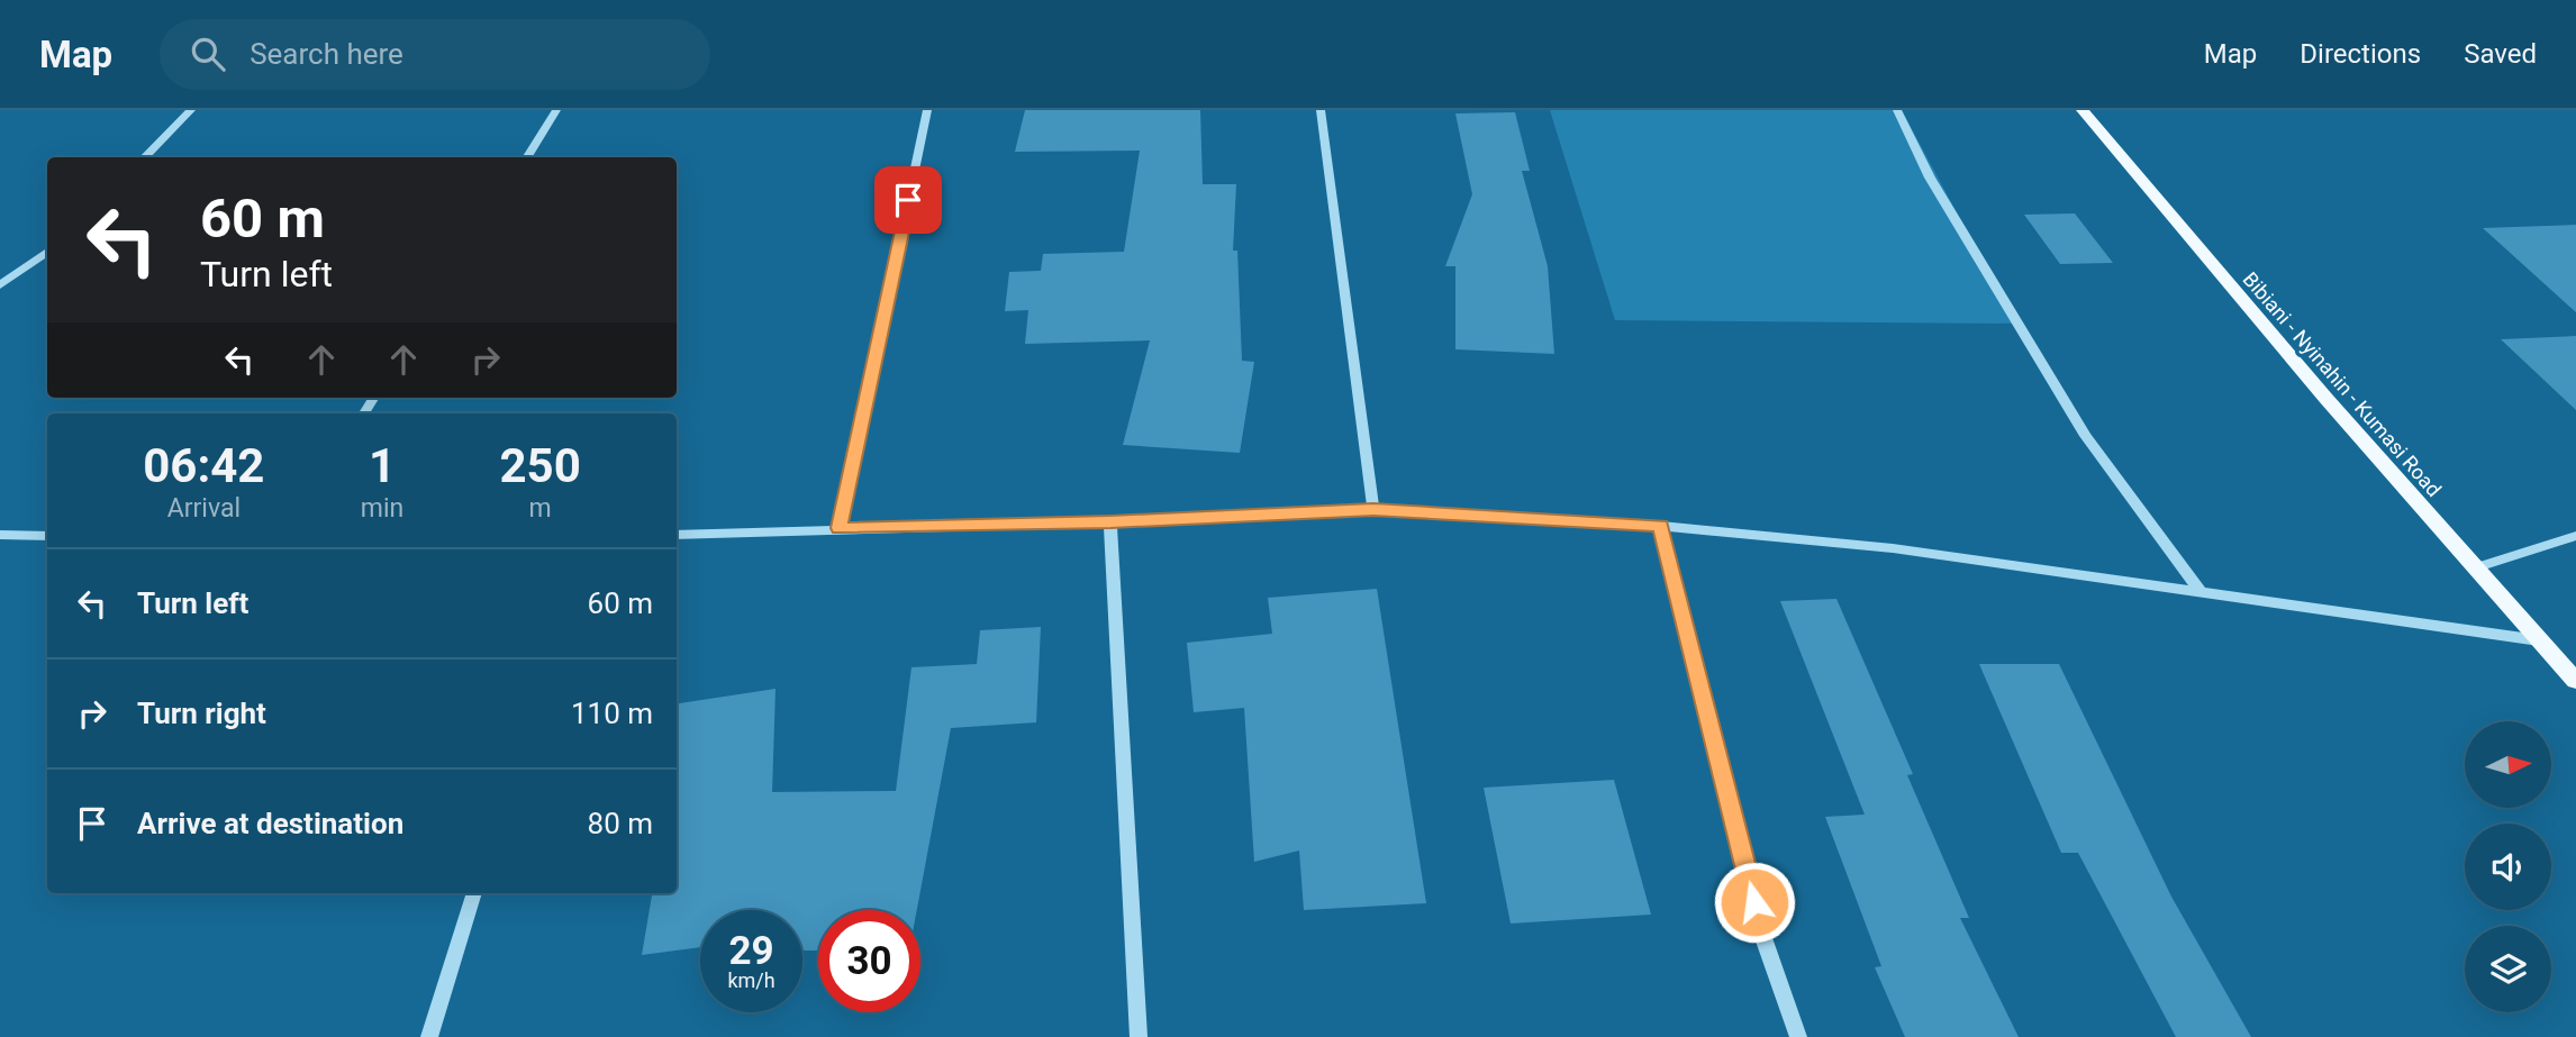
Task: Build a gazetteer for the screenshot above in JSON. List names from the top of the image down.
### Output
{
  "streets": {
    "main road": ["Bibiani - Nyinahin - Kumasi Road"]
  },
  "north": "right",
  "page": {
    "header": "Map",
    "search": "Search here",
    "nav": ["Map", "Directions", "Saved"],
    "turn": ["60 m", "Turn left"],
    "eta": [
      "06:42",
      "Arrival",
      "1",
      "min",
      "250",
      "m"
    ],
    "list": [
      {
        "name": "Turn left",
        "value": "60 m"
      },
      {
        "name": "Turn right",
        "value": "110 m"
      },
      {
        "name": "Arrive at destination",
        "value": "80 m"
      }
    ],
    "speed": "29 km/h",
    "limit": "30"
  }
}
